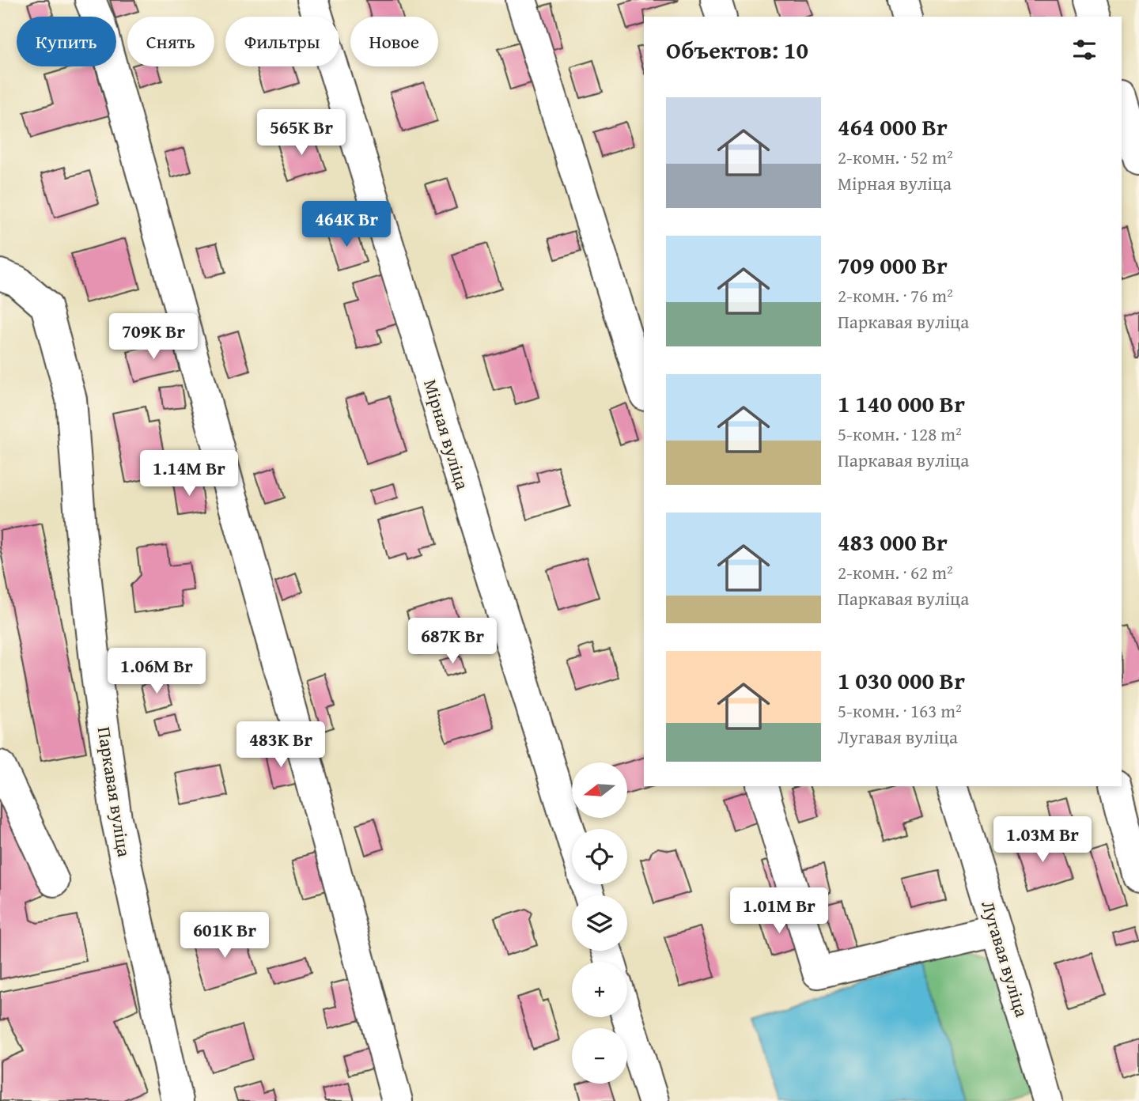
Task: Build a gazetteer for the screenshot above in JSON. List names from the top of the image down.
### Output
{
  "streets": {
    "street": ["Мірная вуліца", "Паркавая вуліца", "Лугавая вуліца"]
  },
  "north": "left",
  "page": {
    "chip": [
      "Купить",
      "Снять",
      "Фильтры",
      "Новое"
    ],
    "heading": "Объектов: 10",
    "list": [
      {
        "name": "464 000 Br",
        "note": "2-комн. · 52 m² · Мірная вуліца"
      },
      {
        "name": "709 000 Br",
        "note": "2-комн. · 76 m² · Паркавая вуліца"
      },
      {
        "name": "1 140 000 Br",
        "note": "5-комн. · 128 m² · Паркавая вуліца"
      },
      {
        "name": "483 000 Br",
        "note": "2-комн. · 62 m² · Паркавая вуліца"
      },
      {
        "name": "1 030 000 Br",
        "note": "5-комн. · 163 m² · Лугавая вуліца"
      }
    ],
    "price": [
      "565K Br",
      "464K Br",
      "709K Br",
      "1.14M Br",
      "687K Br",
      "1.06M Br",
      "483K Br",
      "1.03M Br",
      "1.01M Br",
      "601K Br"
    ],
    "map_buttons": ["+", "−"]
  }
}
